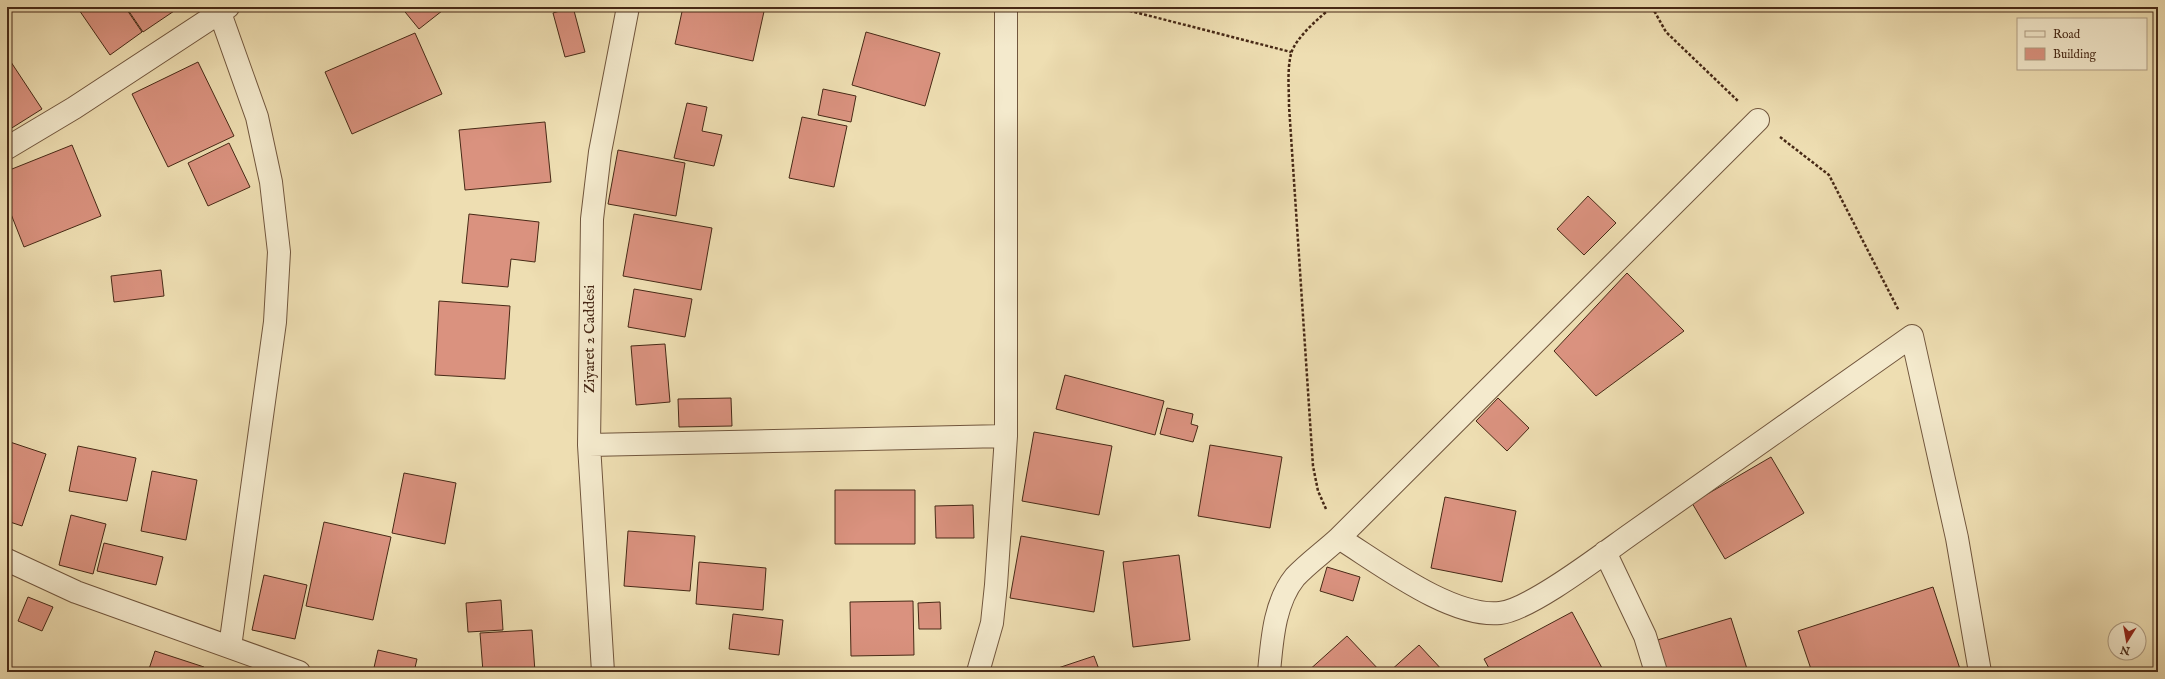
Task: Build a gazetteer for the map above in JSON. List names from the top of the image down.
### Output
{
  "streets": {
    "street": ["Ziyaret 2 Caddesi"]
  },
  "legend": ["Road", "Building"],
  "north": "bottom"
}
